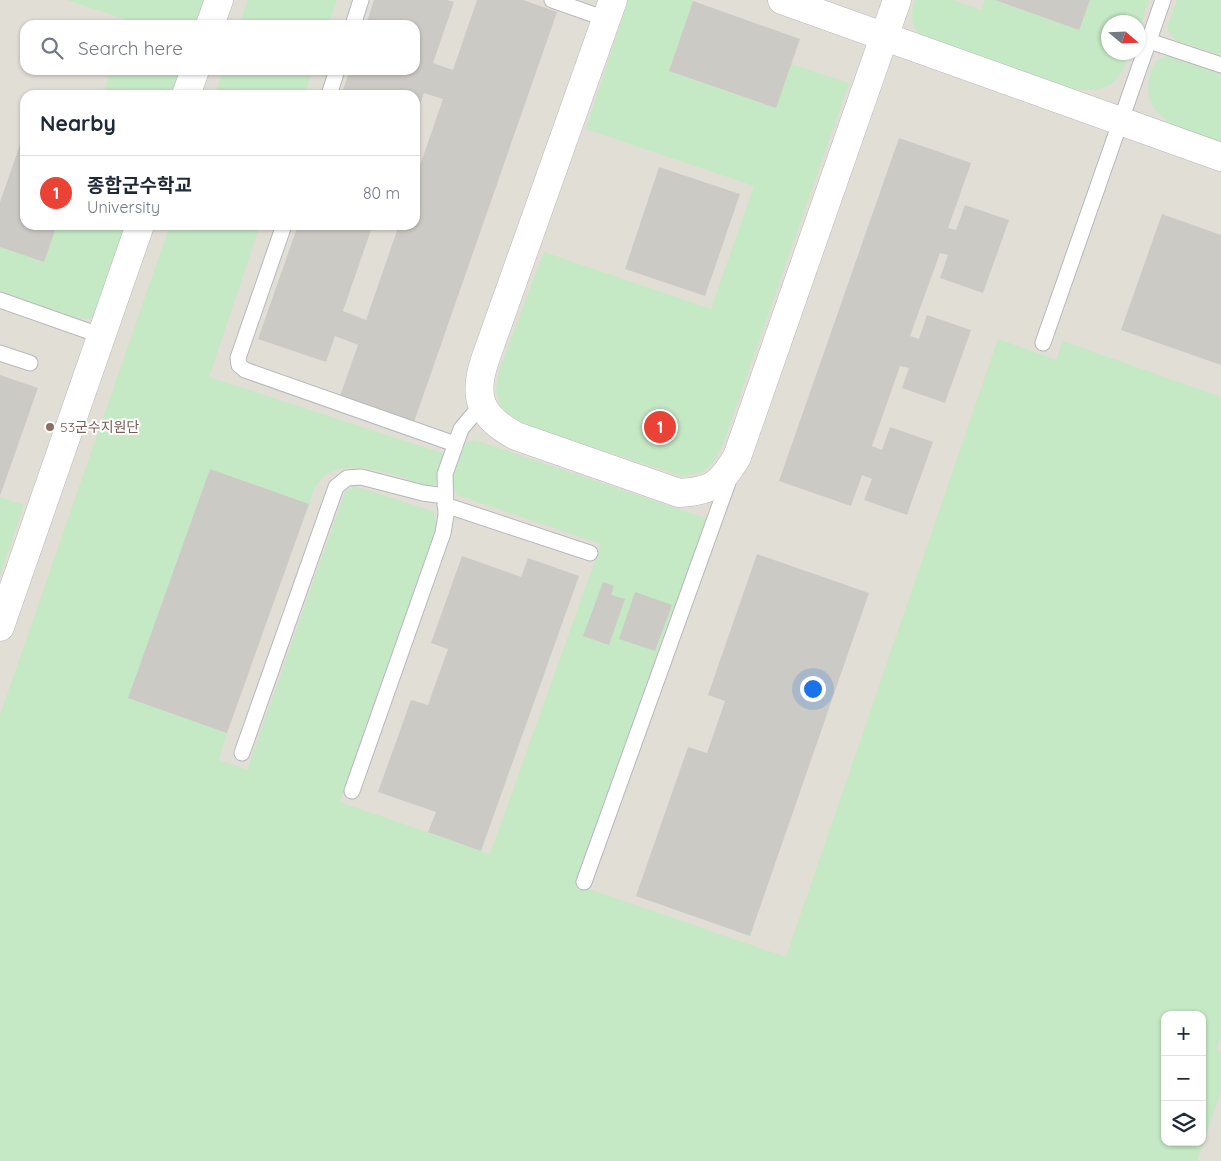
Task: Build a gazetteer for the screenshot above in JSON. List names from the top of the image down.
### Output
{
  "places": ["53군수지원단"],
  "north": "right",
  "page": {
    "search": "Search here",
    "heading": "Nearby",
    "list": [
      {
        "mark": "1",
        "name": "종합군수학교",
        "note": "University",
        "value": "80 m"
      }
    ],
    "pins": "1",
    "map_buttons": ["+", "−"]
  }
}
